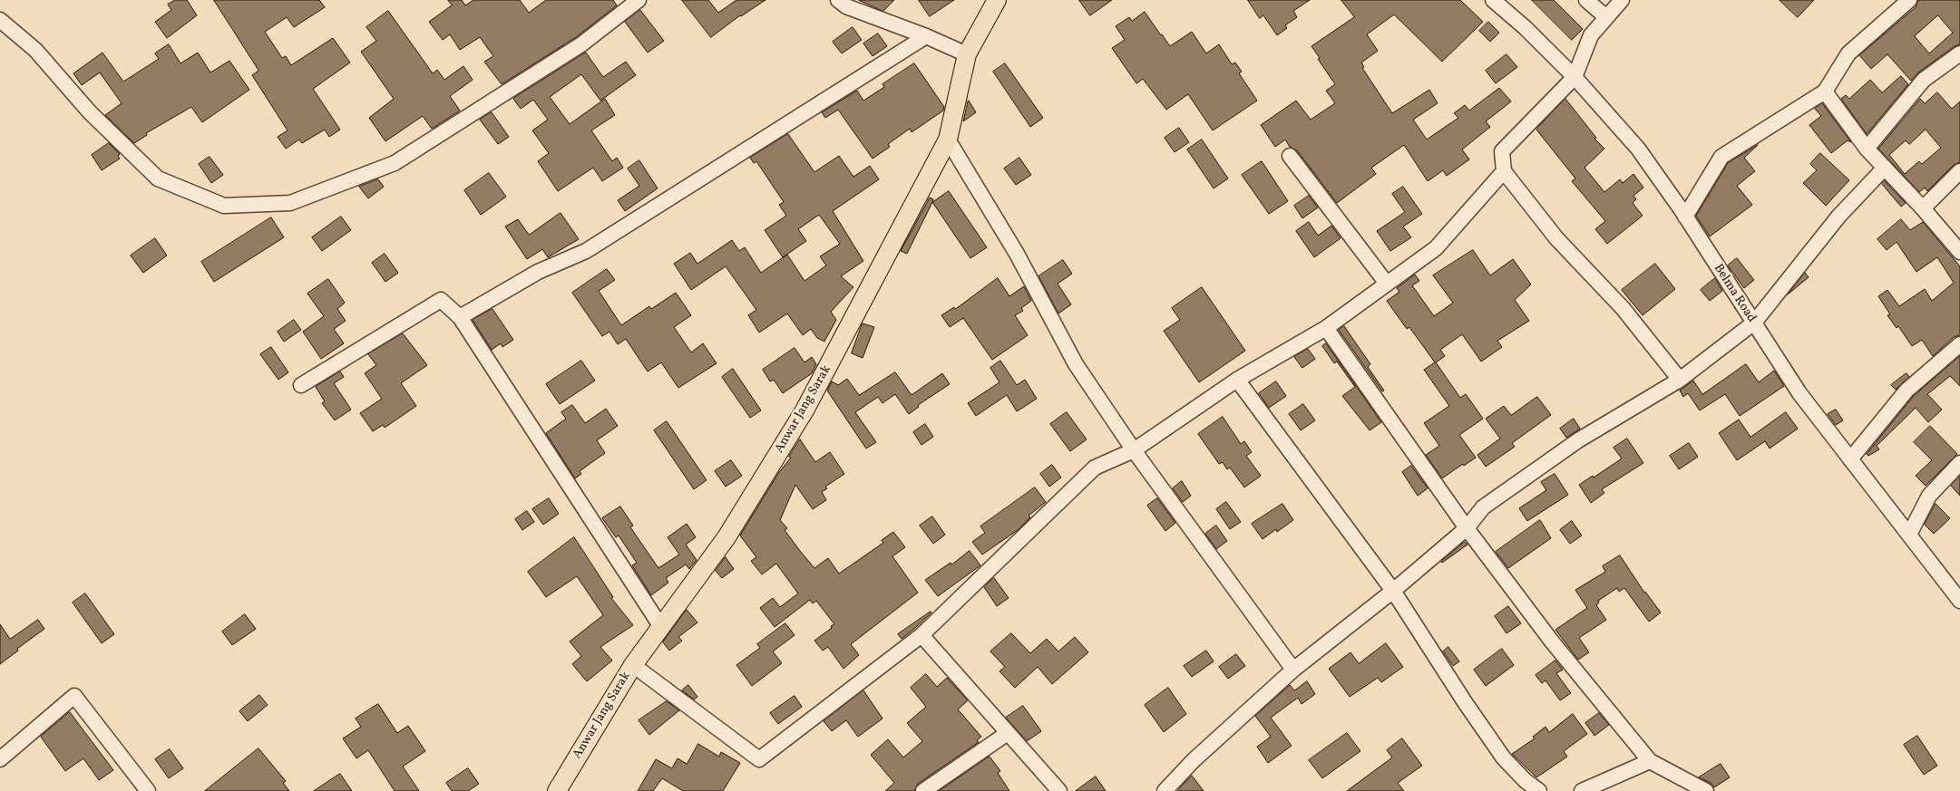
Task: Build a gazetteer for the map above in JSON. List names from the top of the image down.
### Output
{
  "streets": {
    "main road": ["Anwar Jang Sarak"],
    "street": ["Belma Road"]
  }
}
